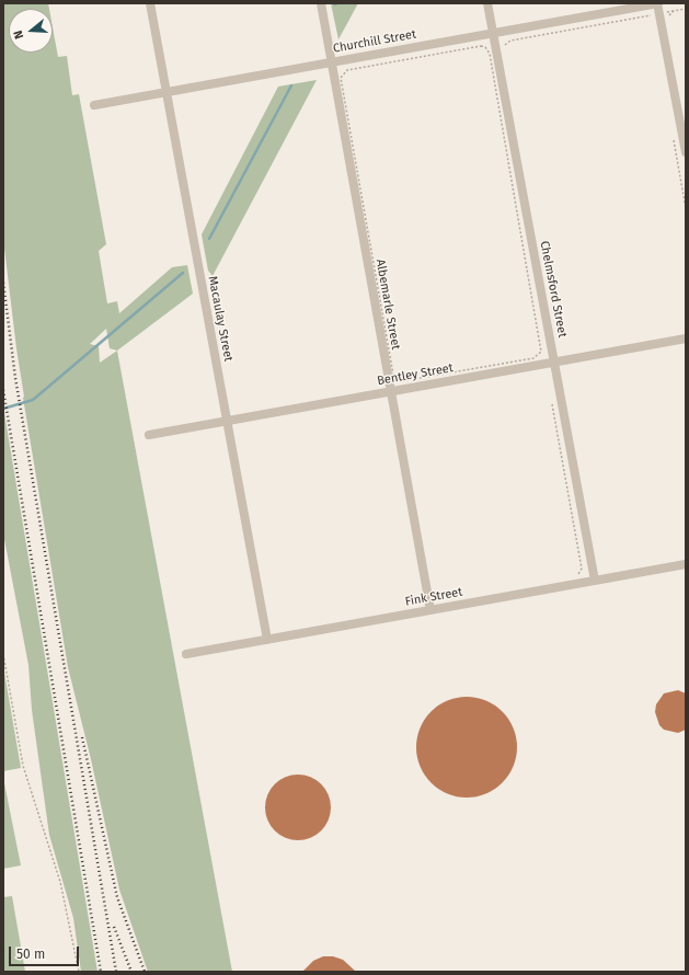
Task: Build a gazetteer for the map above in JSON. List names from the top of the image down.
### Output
{
  "streets": {
    "street": [
      "Churchill Street",
      "Chelmsford Street",
      "Albemarle Street",
      "Macaulay Street",
      "Bentley Street",
      "Fink Street"
    ]
  },
  "crossings": [
    ["Churchill Street", "Chelmsford Street"],
    ["Churchill Street", "Albemarle Street"],
    ["Churchill Street", "Macaulay Street"],
    ["Chelmsford Street", "Bentley Street"],
    ["Chelmsford Street", "Fink Street"],
    ["Albemarle Street", "Bentley Street"],
    ["Albemarle Street", "Fink Street"],
    ["Macaulay Street", "Bentley Street"],
    ["Macaulay Street", "Fink Street"]
  ],
  "scale_bar": "50 m",
  "north": "left"
}
